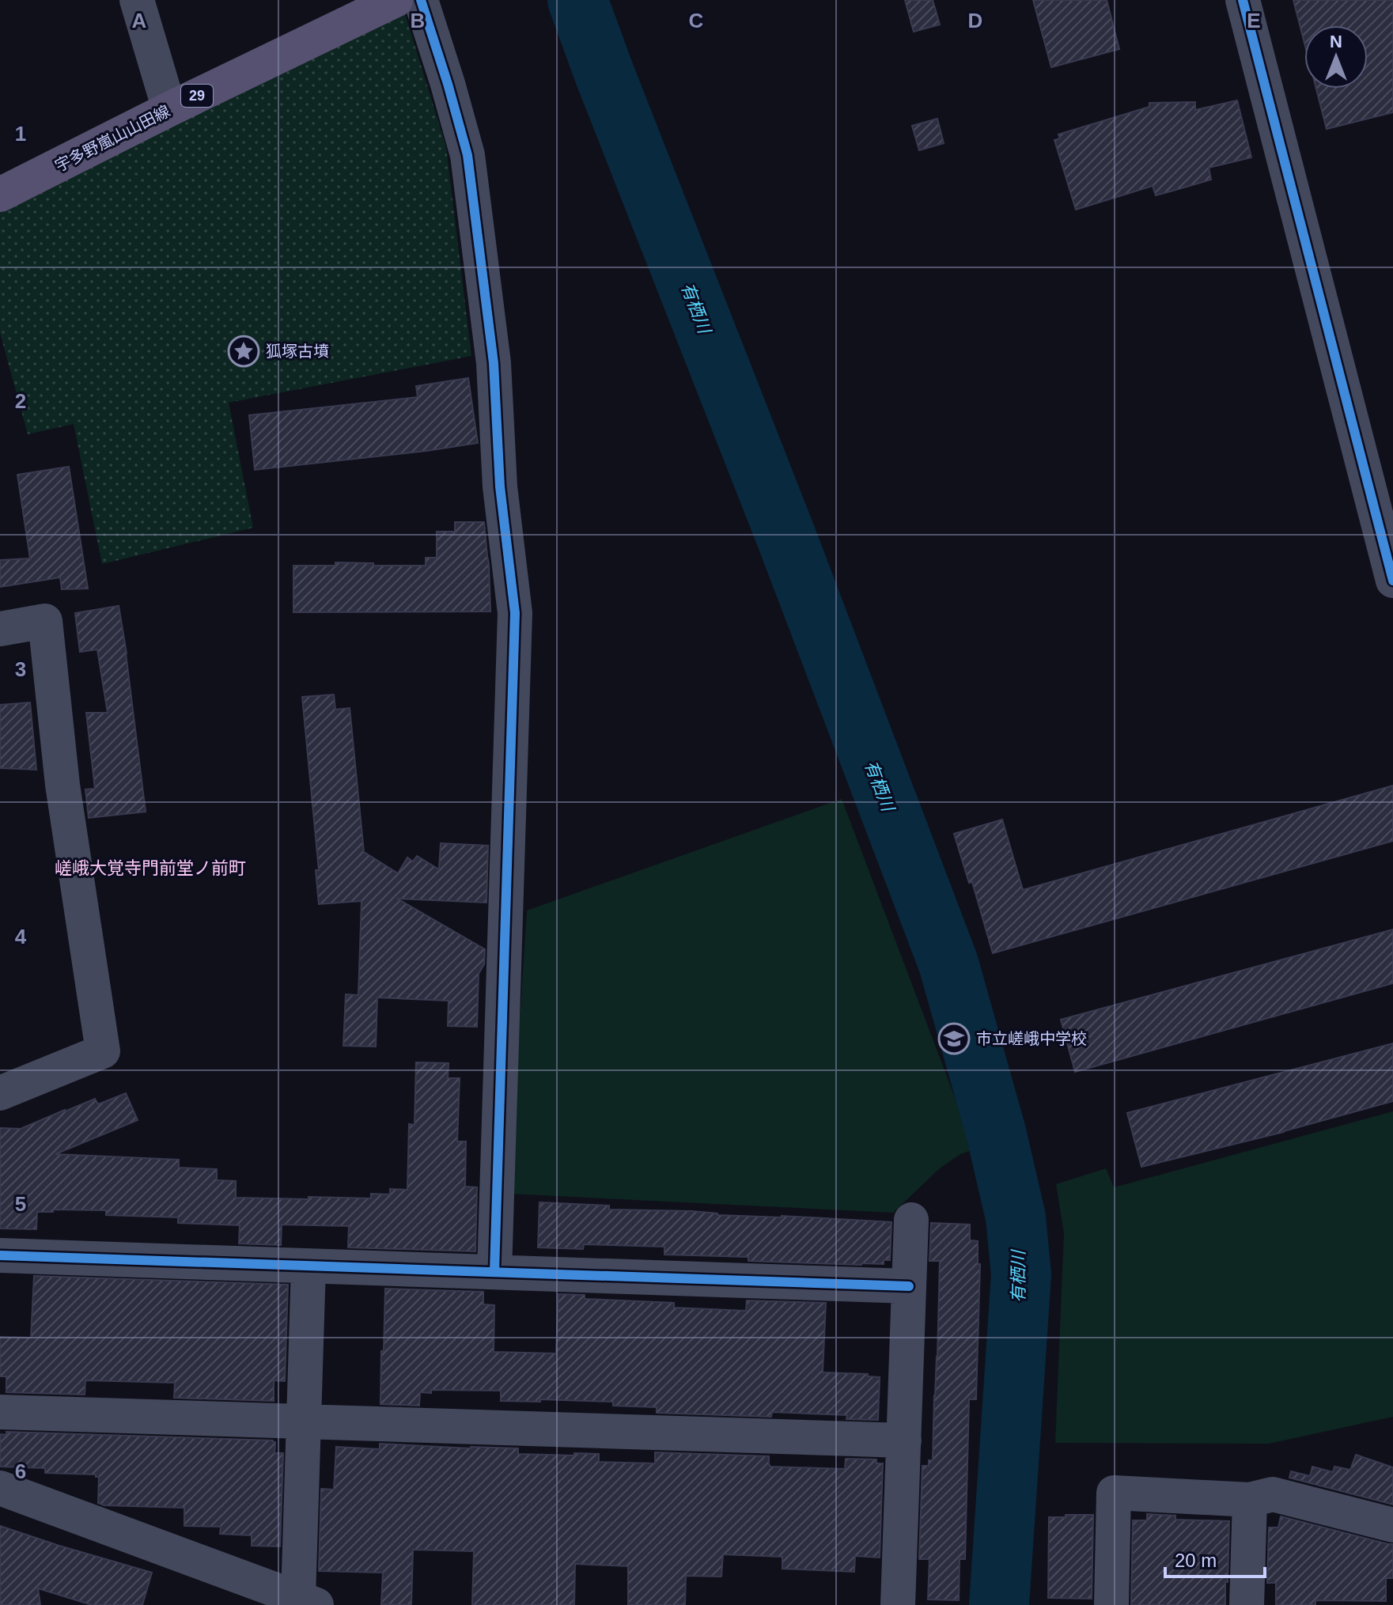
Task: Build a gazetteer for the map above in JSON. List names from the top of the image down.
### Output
{
  "streets": {
    "main road": ["29", "宇多野嵐山山田線"]
  },
  "districts": ["嵯峨大覚寺門前堂ノ前町"],
  "water": ["有栖川"],
  "places": {
    "place": ["狐塚古墳"],
    "school or university": ["市立嵯峨中学校"]
  },
  "scale_bar": "20 m",
  "north": "top",
  "grid": {
    "columns": [
      "A",
      "B",
      "C",
      "D",
      "E"
    ],
    "rows": [
      "1",
      "2",
      "3",
      "4",
      "5",
      "6"
    ]
  }
}
